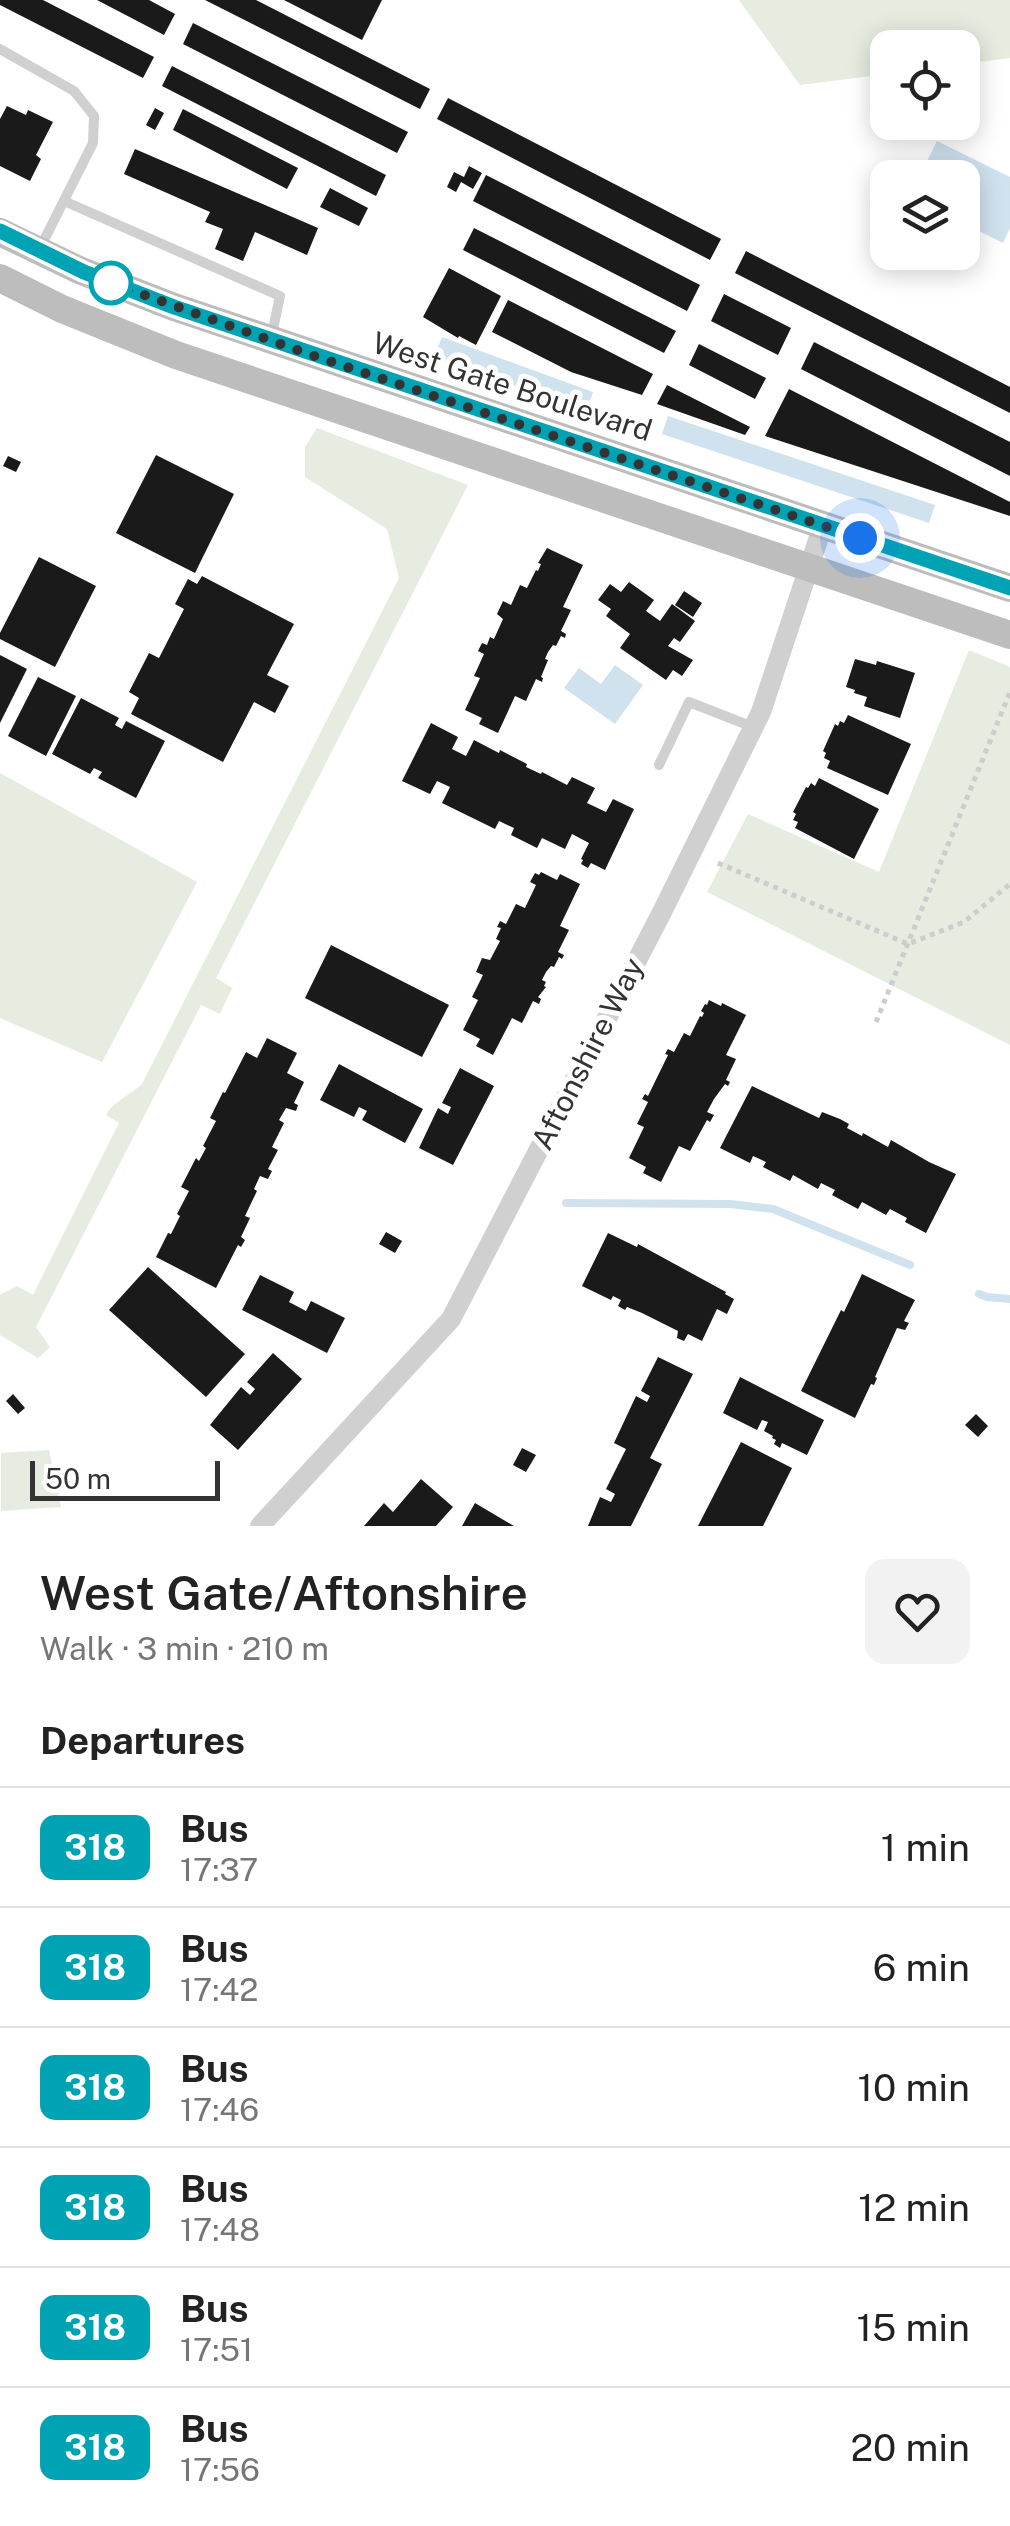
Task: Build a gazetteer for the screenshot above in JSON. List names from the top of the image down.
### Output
{
  "streets": {
    "main road": ["West Gate Boulevard"],
    "street": ["Aftonshire Way"]
  },
  "crossings": [
    ["West Gate Boulevard", "Aftonshire Way"]
  ],
  "lines": ["bus line 318"],
  "scale_bar": "50 m",
  "page": {
    "scale": "50 m",
    "heading": [
      ["West Gate/Aftonshire", "Walk · 3 min · 210 m"],
      "Departures"
    ],
    "list": [
      {
        "mark": "318",
        "name": "Bus",
        "note": "17:37",
        "value": "1 min"
      },
      {
        "mark": "318",
        "name": "Bus",
        "note": "17:42",
        "value": "6 min"
      },
      {
        "mark": "318",
        "name": "Bus",
        "note": "17:46",
        "value": "10 min"
      },
      {
        "mark": "318",
        "name": "Bus",
        "note": "17:48",
        "value": "12 min"
      },
      {
        "mark": "318",
        "name": "Bus",
        "note": "17:51",
        "value": "15 min"
      },
      {
        "mark": "318",
        "name": "Bus",
        "note": "17:56",
        "value": "20 min"
      }
    ]
  }
}
